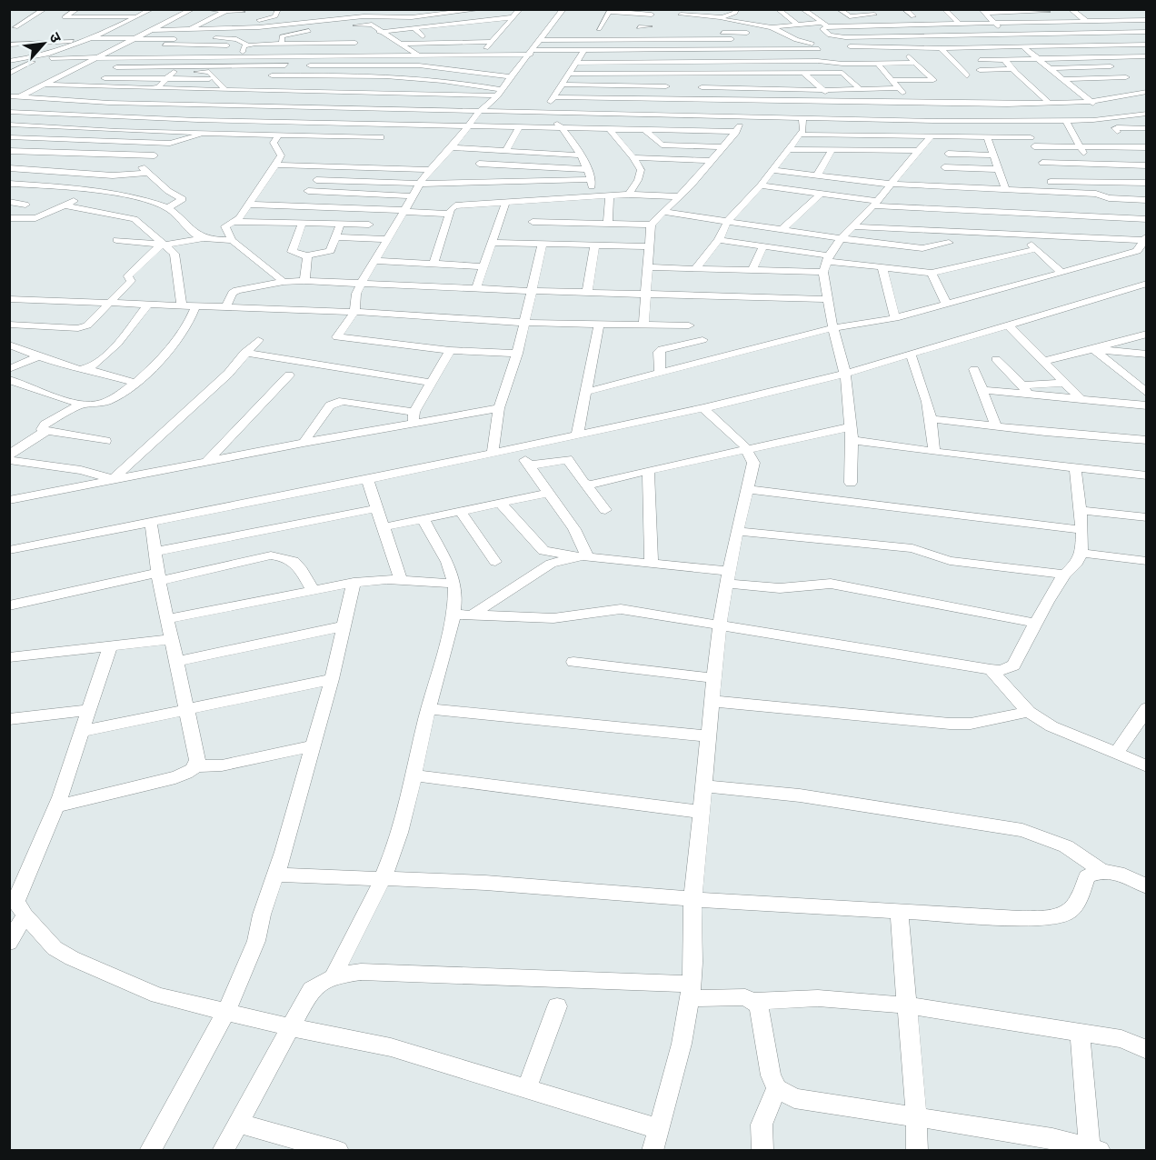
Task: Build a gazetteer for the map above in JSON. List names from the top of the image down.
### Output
{
  "north": "top right"
}
